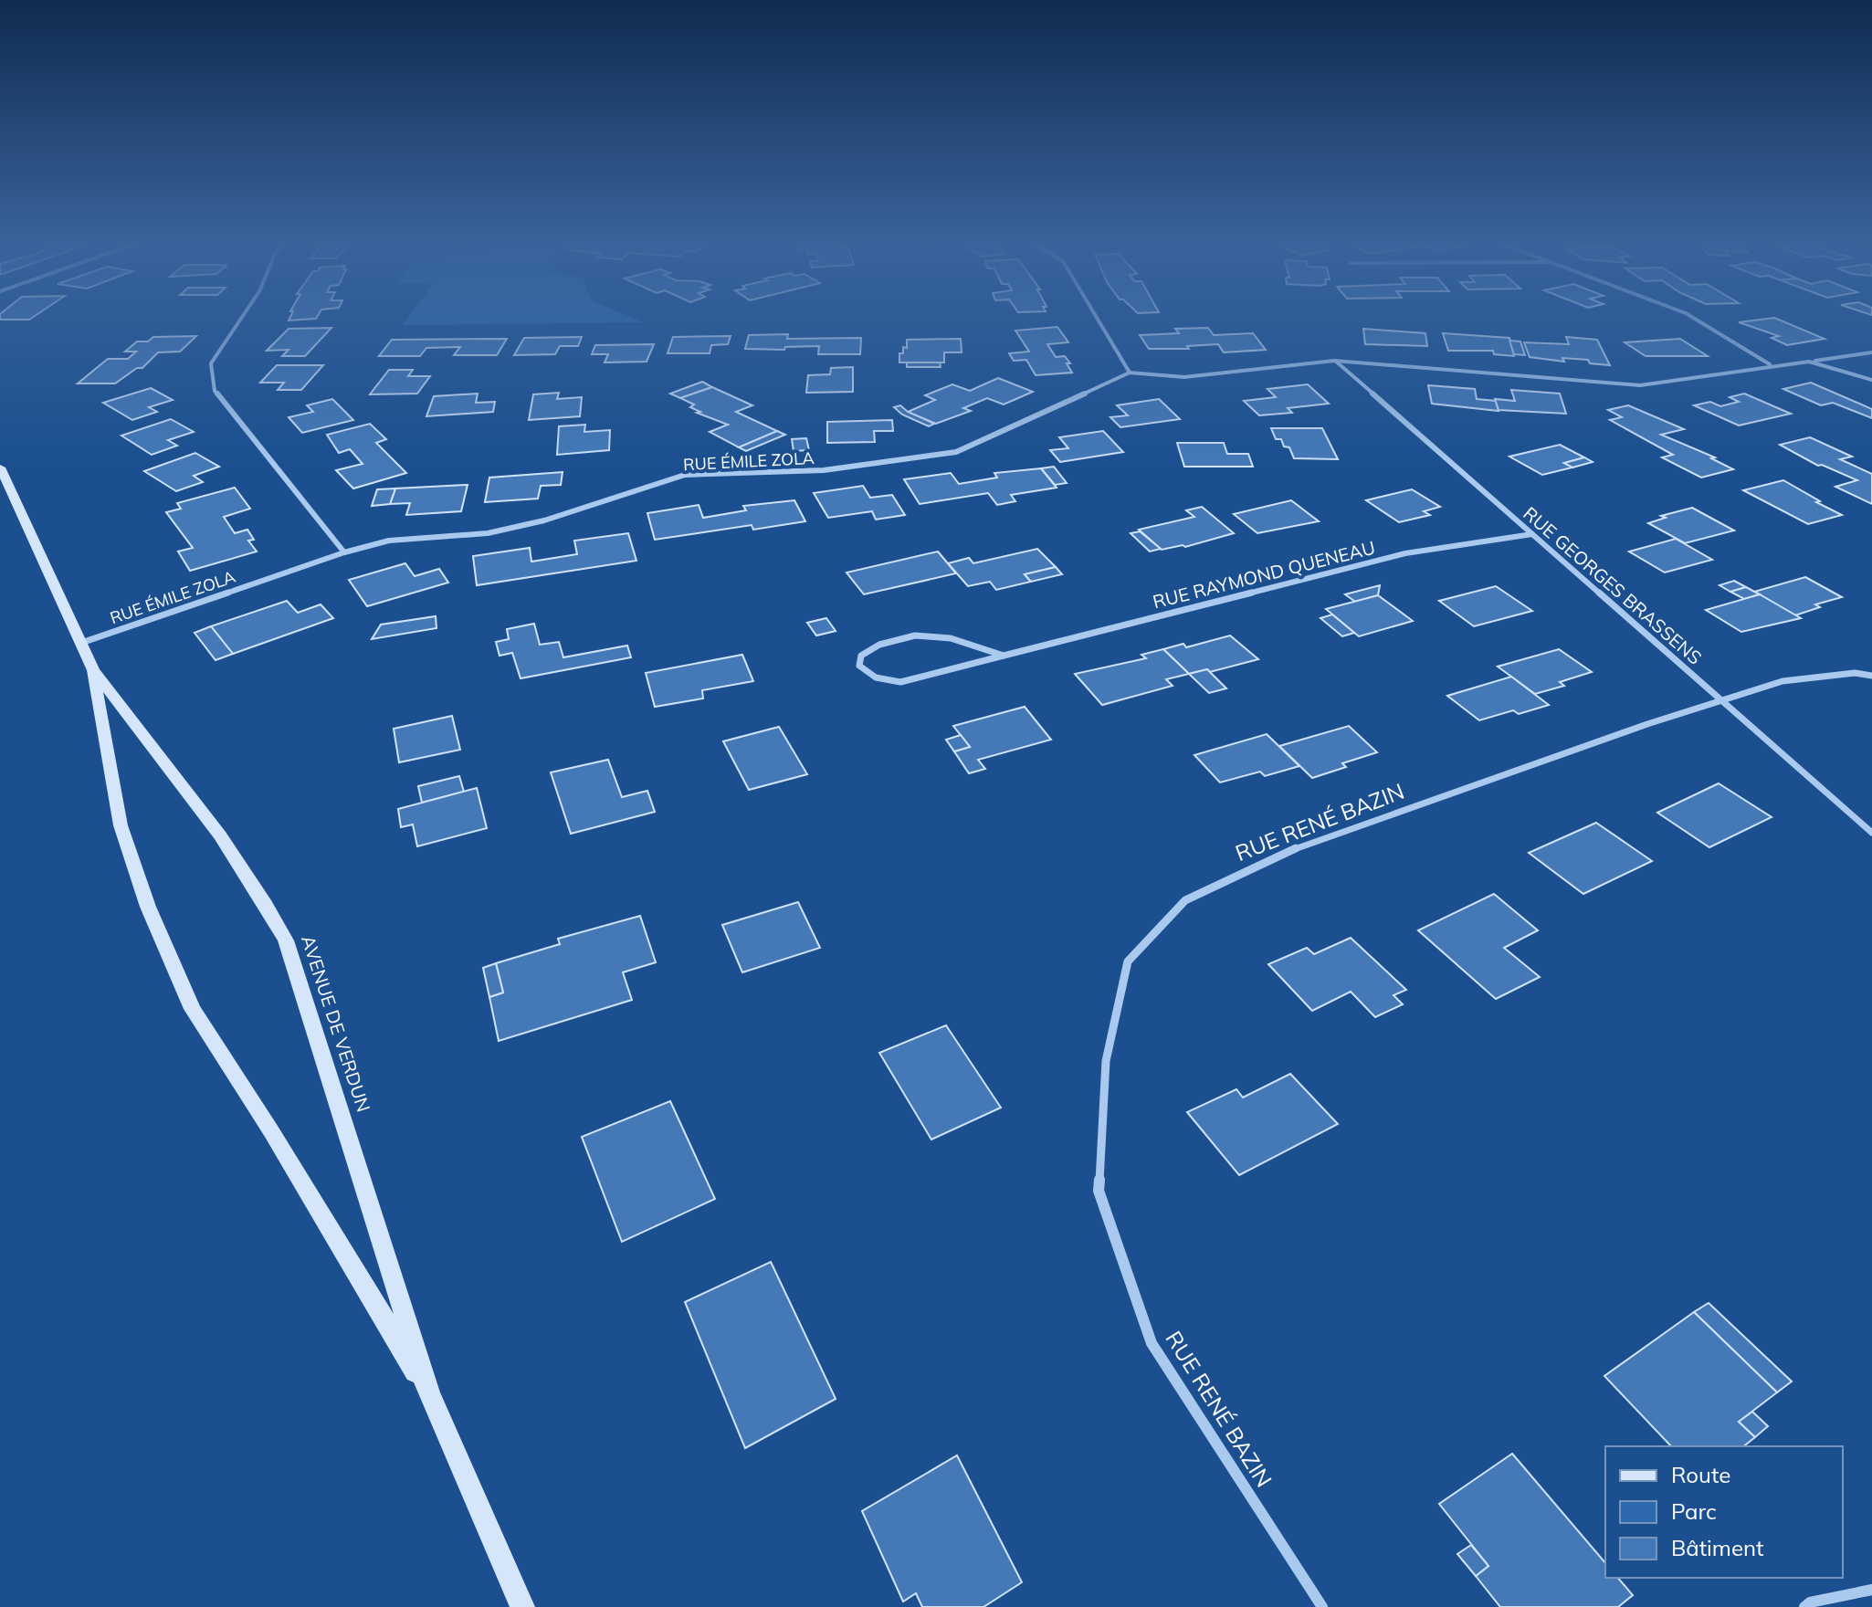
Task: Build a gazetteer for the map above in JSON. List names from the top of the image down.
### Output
{
  "streets": {
    "main road": ["AVENUE DE VERDUN"],
    "street": [
      "RUE ÉMILE ZOLA",
      "RUE RAYMOND QUENEAU",
      "RUE GEORGES BRASSENS",
      "RUE RENÉ BAZIN"
    ]
  },
  "crossings": [
    ["RUE ÉMILE ZOLA", "AVENUE DE VERDUN"],
    ["RUE RAYMOND QUENEAU", "RUE GEORGES BRASSENS"],
    ["RUE GEORGES BRASSENS", "RUE RENÉ BAZIN"]
  ],
  "legend": ["Route", "Parc", "Bâtiment"]
}
